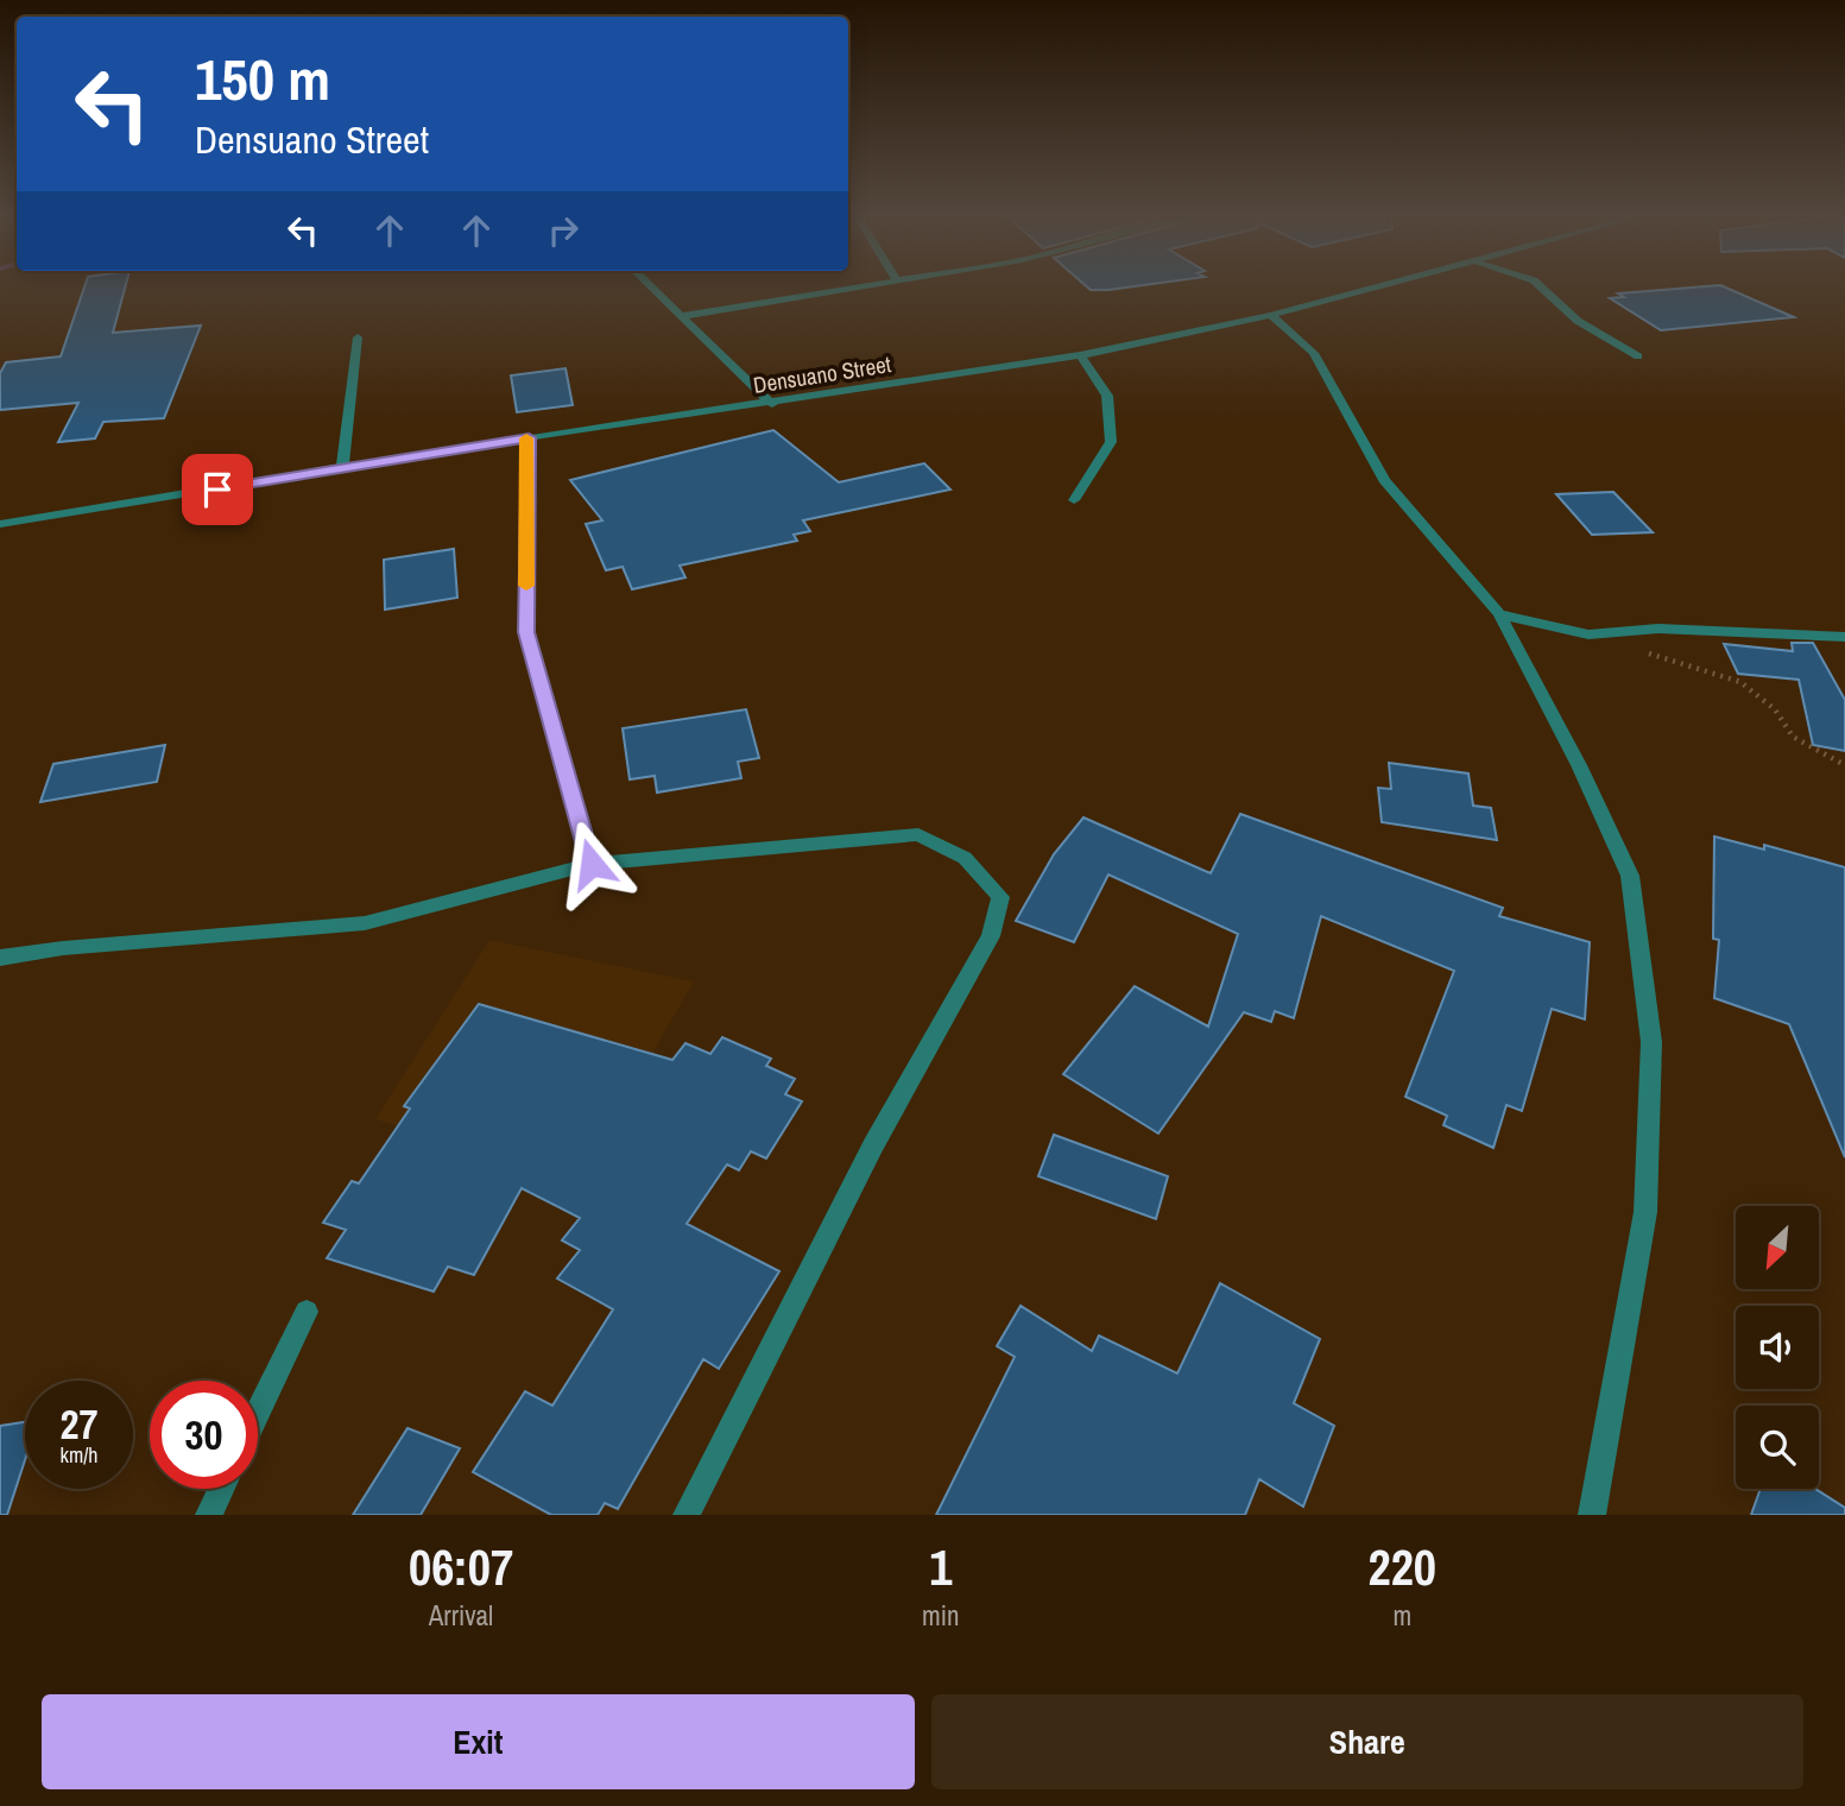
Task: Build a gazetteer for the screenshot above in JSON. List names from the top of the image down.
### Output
{
  "streets": {
    "street": ["Densuano Street"]
  },
  "north": "bottom left",
  "page": {
    "turn": ["150 m", "Densuano Street"],
    "speed": "27 km/h",
    "limit": "30",
    "eta": [
      "06:07",
      "Arrival",
      "1",
      "min",
      "220",
      "m"
    ],
    "buttons": ["Exit", "Share"]
  }
}
